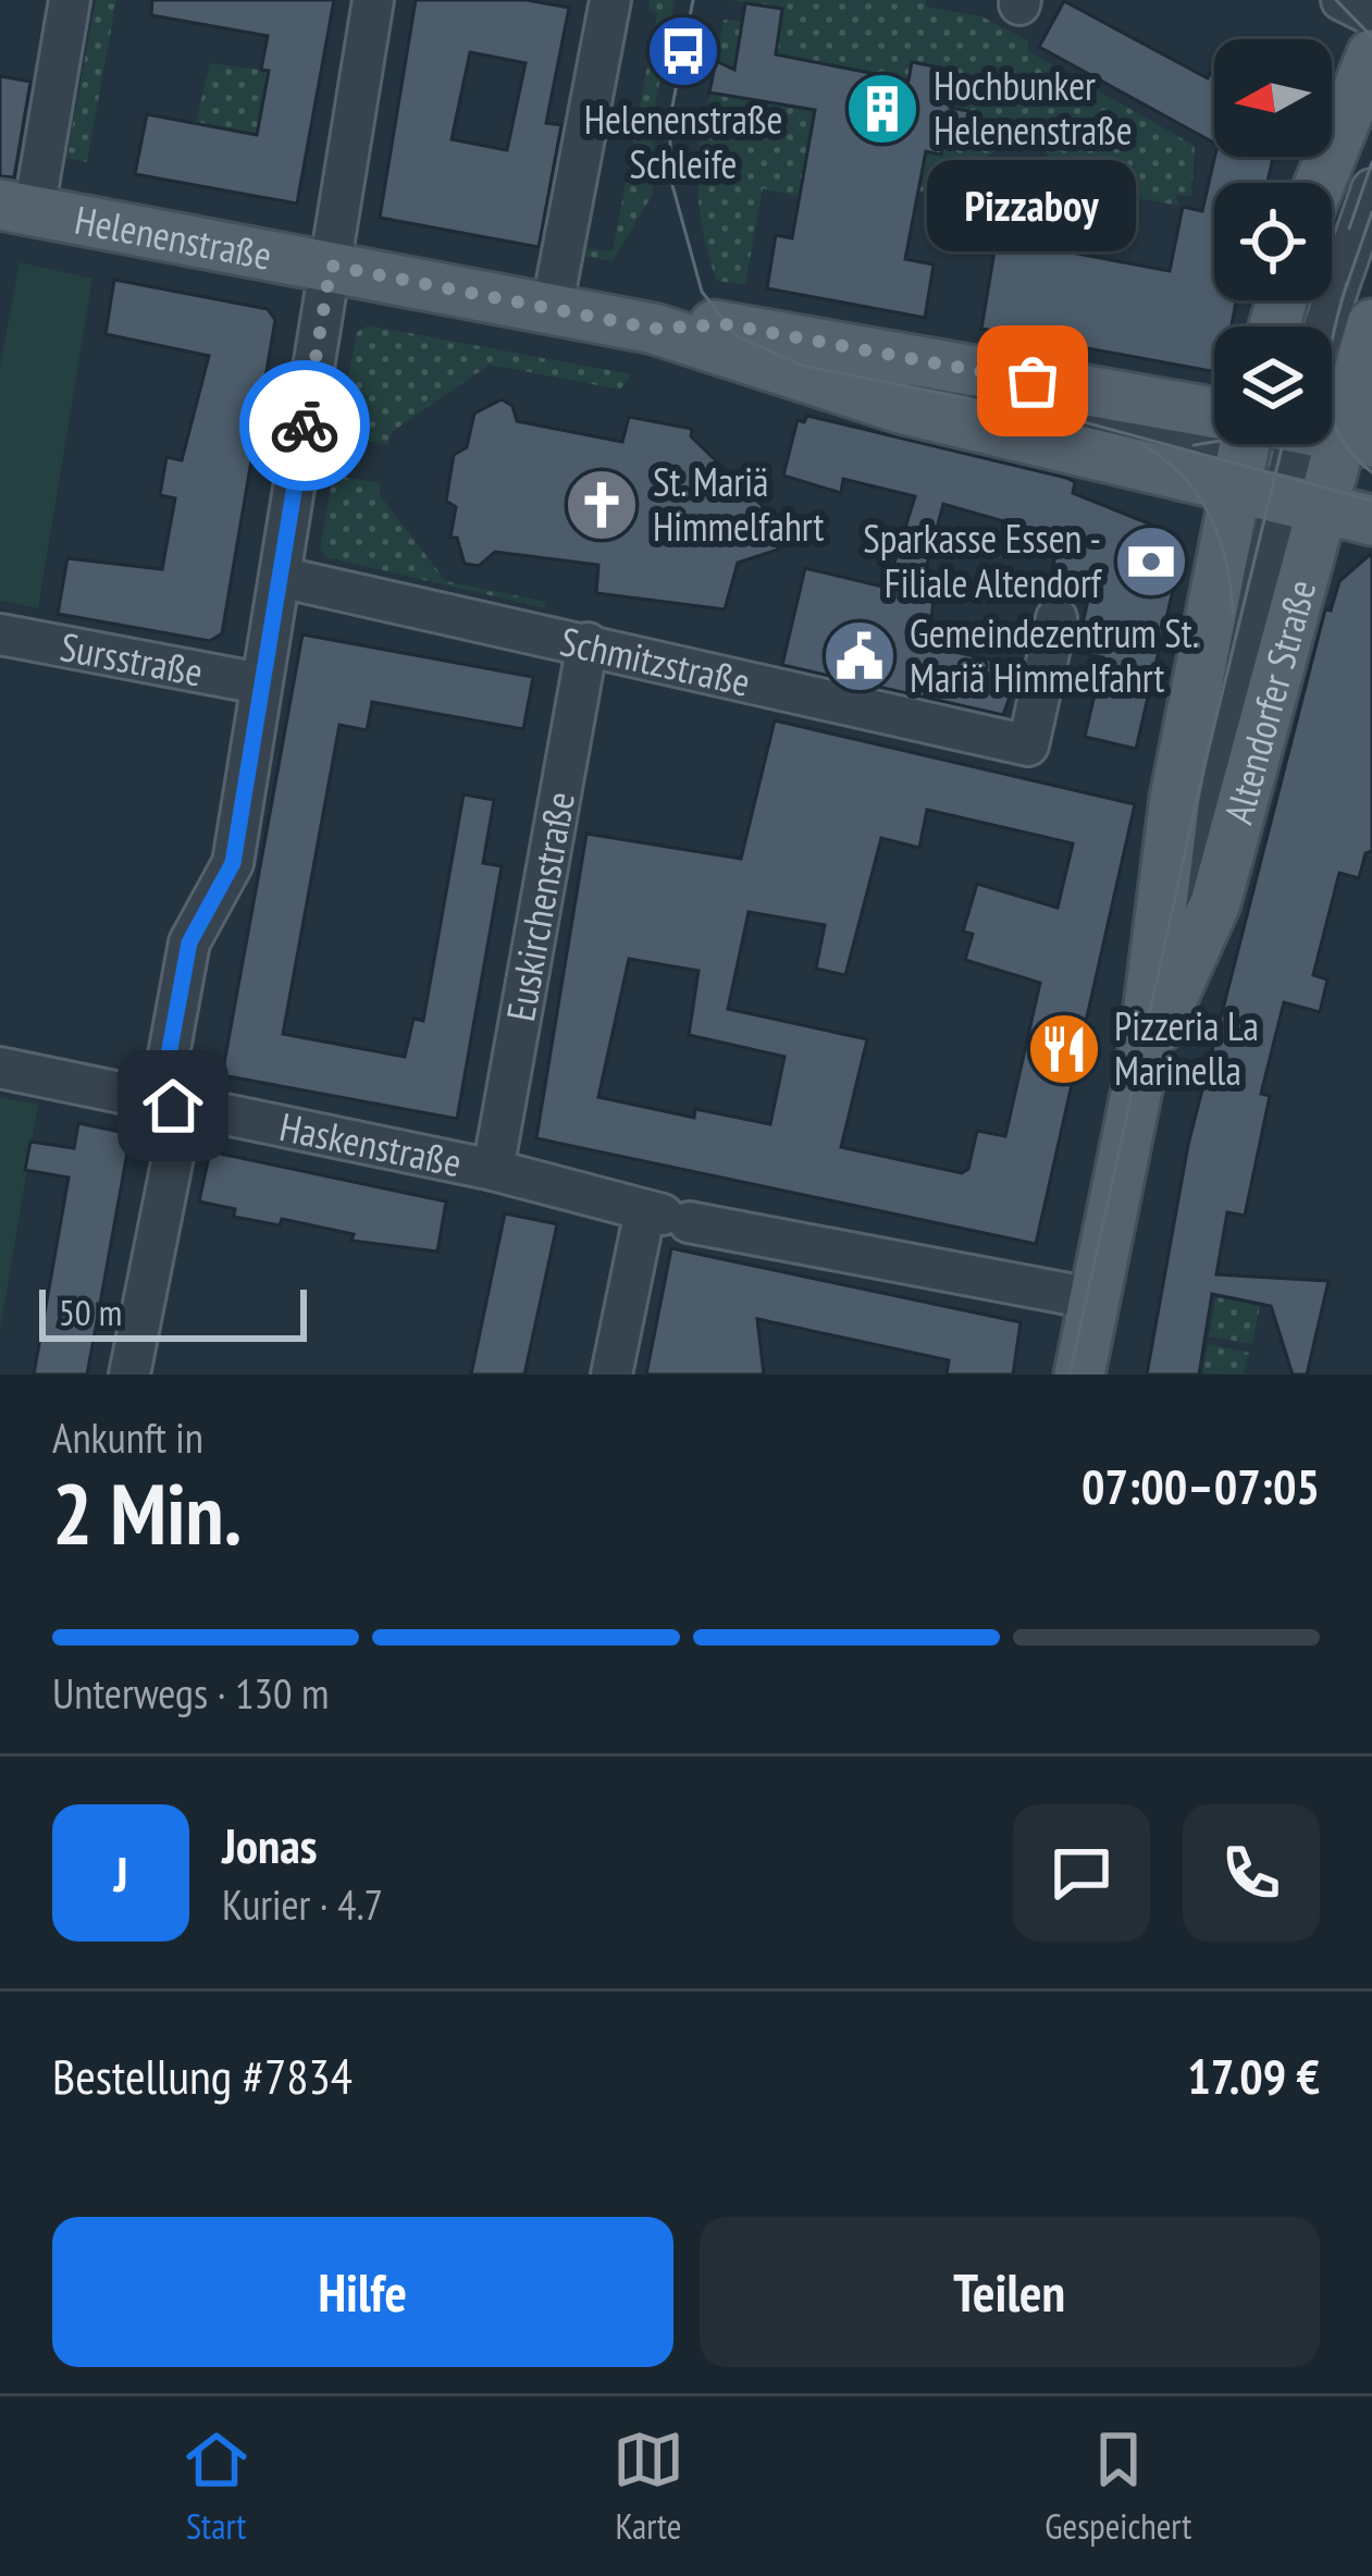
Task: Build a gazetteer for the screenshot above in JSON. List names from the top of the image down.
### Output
{
  "streets": {
    "main road": ["Helenenstraße", "Altendorfer Straße"],
    "street": [
      "Sursstraße",
      "Schmitzstraße",
      "Euskirchenstraße",
      "Haskenstraße"
    ]
  },
  "crossings": [
    ["Helenenstraße", "Altendorfer Straße"],
    ["Schmitzstraße", "Euskirchenstraße"],
    ["Altendorfer Straße", "Haskenstraße"],
    ["Euskirchenstraße", "Haskenstraße"]
  ],
  "places": {
    "bus stop": ["Helenenstraße Schleife"],
    "building": ["Hochbunker Helenenstraße"],
    "other": ["Pizzaboy"],
    "church": ["St. Mariä Himmelfahrt"],
    "bank": ["Sparkasse Essen - Filiale Altendorf"],
    "public building": ["Gemeindezentrum St. Mariä Himmelfahrt"],
    "restaurant": ["Pizzeria La Marinella"]
  },
  "scale_bar": "50 m",
  "north": "left",
  "page": {
    "bubble": "Pizzaboy",
    "scale": "50 m",
    "heading": ["2 Min.", "Ankunft in", "07:00–07:05"],
    "panel": [
      "Jonas",
      "Kurier · 4.7",
      "Bestellung #7834",
      "17.09 €"
    ],
    "bar": "Unterwegs · 130 m",
    "round": "J",
    "buttons": ["Hilfe", "Teilen"],
    "tabs": ["Start", "Karte", "Gespeichert"]
  }
}
